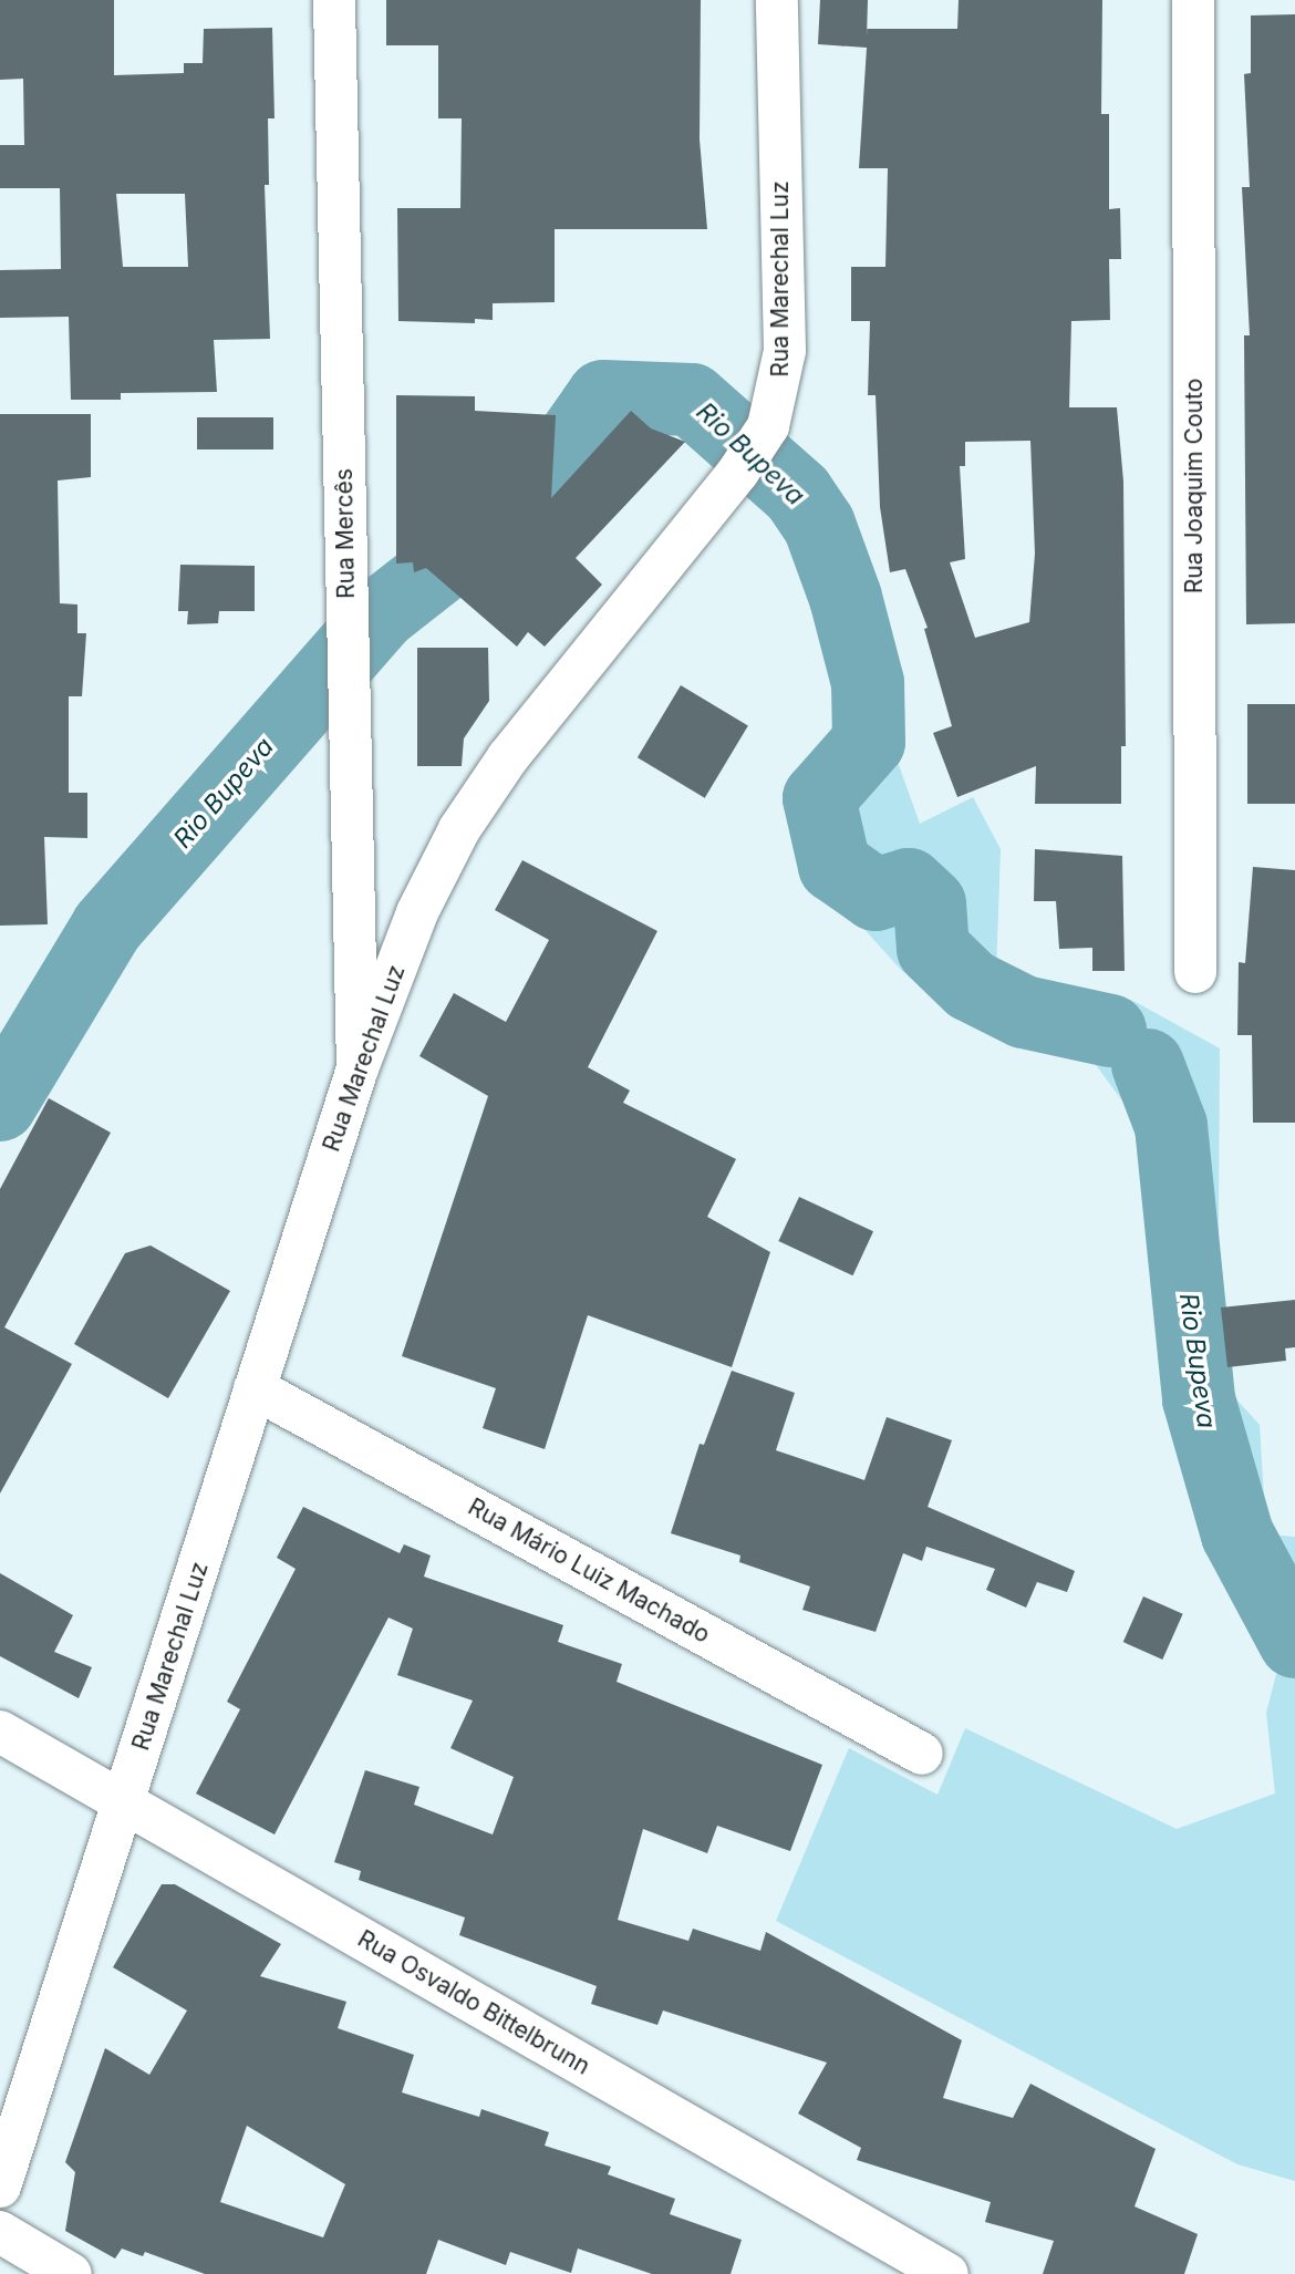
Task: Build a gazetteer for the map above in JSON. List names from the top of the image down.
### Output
{
  "streets": {
    "street": [
      "Rua Marechal Luz",
      "Rua Joaquim Couto",
      "Rua Mercês",
      "Rua Mário Luiz Machado",
      "Rua Osvaldo Bittelbrunn"
    ]
  },
  "crossings": [
    ["Rua Marechal Luz", "Rua Mercês"],
    ["Rua Marechal Luz", "Rua Mário Luiz Machado"],
    ["Rua Marechal Luz", "Rua Osvaldo Bittelbrunn"]
  ],
  "water": ["Rio Bupeva"]
}
